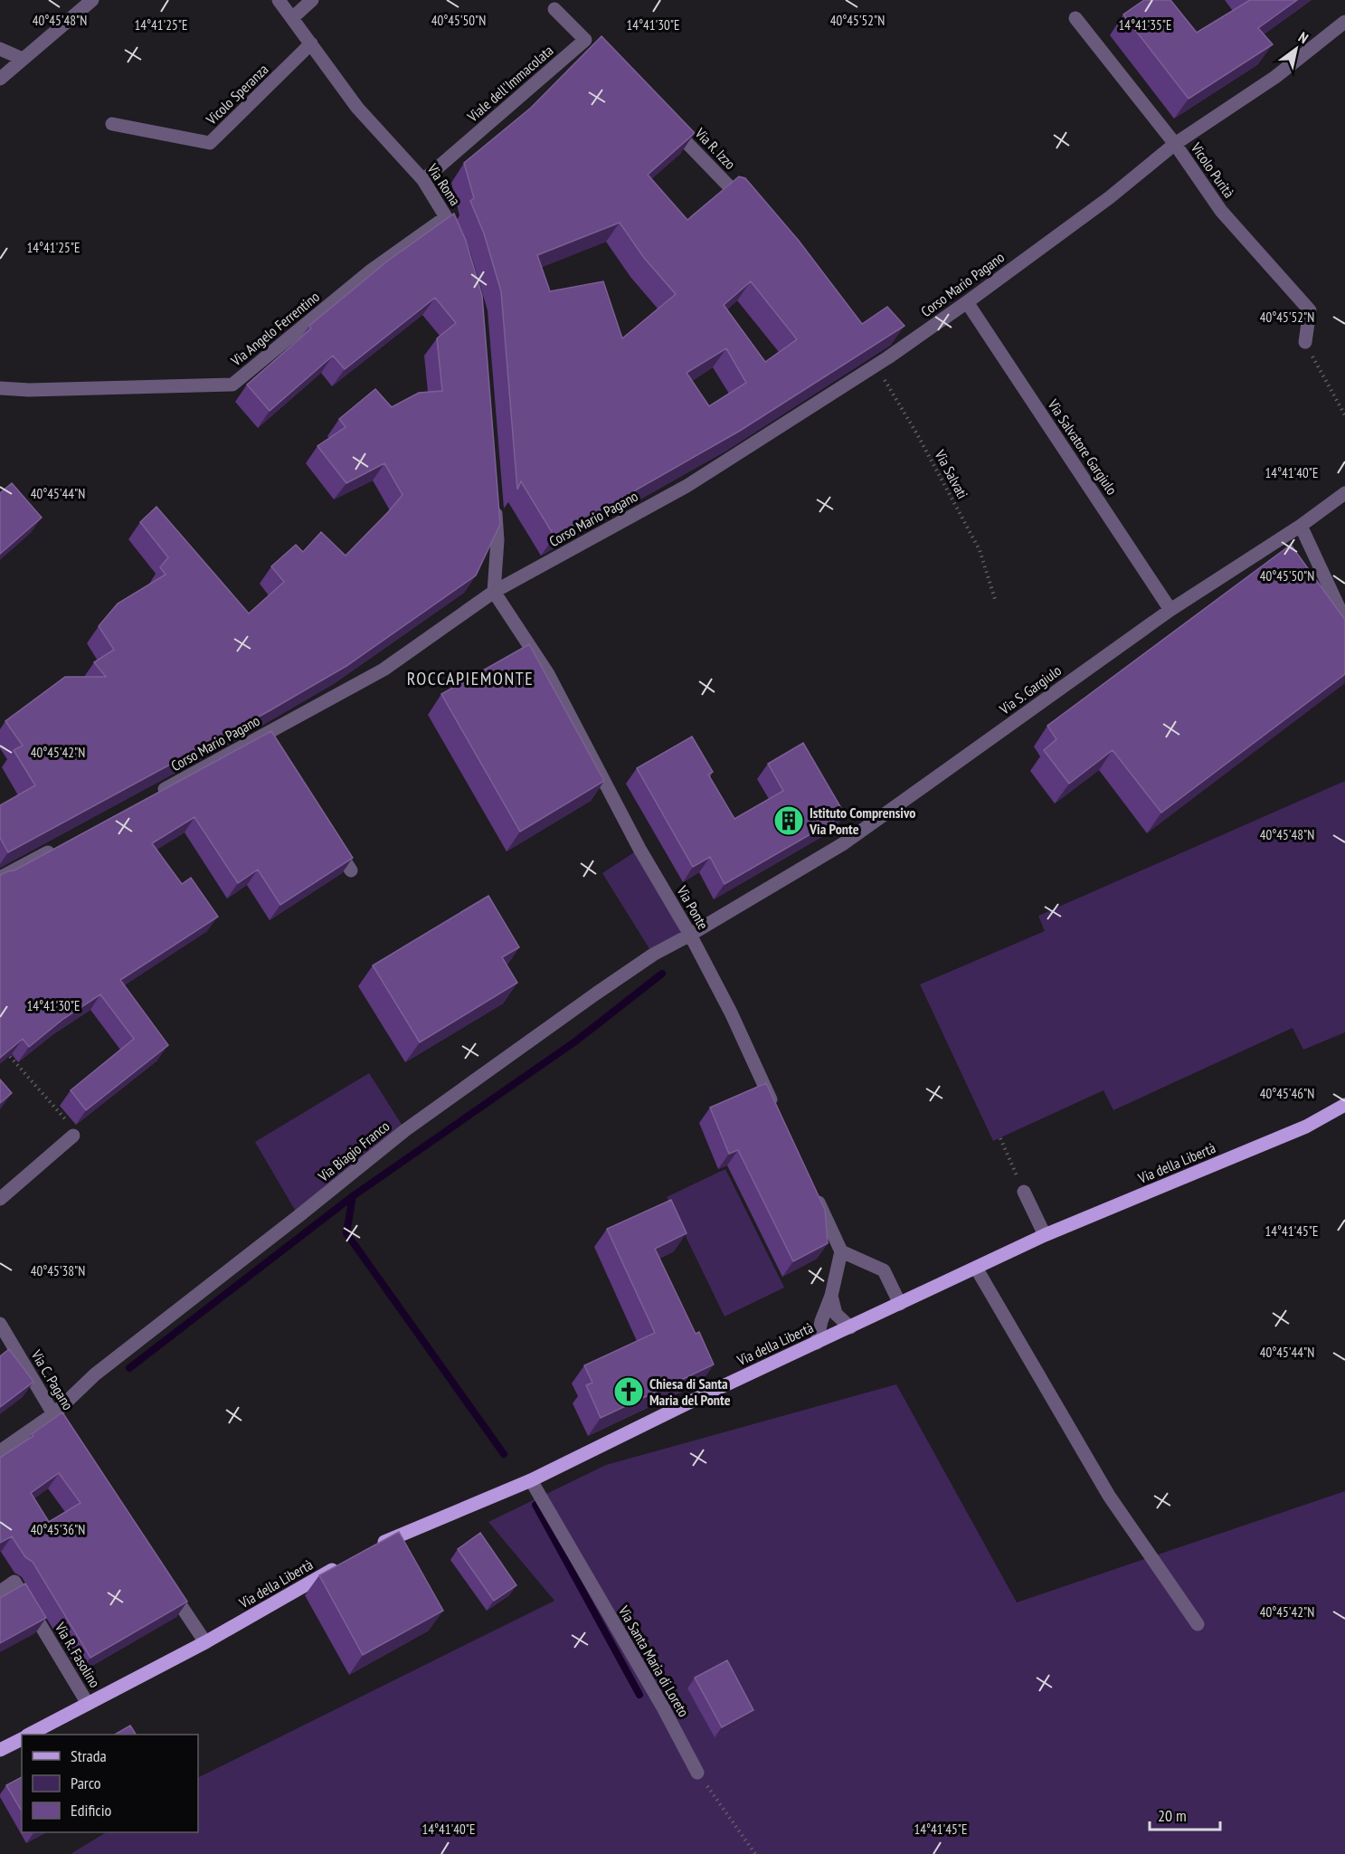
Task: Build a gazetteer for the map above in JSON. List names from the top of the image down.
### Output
{
  "streets": {
    "main road": ["Via della Libertà"],
    "street": [
      "Viale dell'Immacolata",
      "Vicolo Speranza",
      "Via R. Izzo",
      "Vicolo Purità",
      "Via Roma",
      "Corso Mario Pagano",
      "Via Angelo Ferrentino",
      "Via Salvatore Gargiulo",
      "Via S. Gargiulo",
      "Via Ponte",
      "Via Biagio Franco",
      "Via C. Pagano",
      "Via R. Fasolino",
      "Via Santa Maria di Loreto"
    ],
    "path": ["Via Salvati"]
  },
  "crossings": [
    ["Viale dell'Immacolata", "Via Roma"],
    ["Vicolo Speranza", "Via Roma"],
    ["Vicolo Purità", "Corso Mario Pagano"],
    ["Via Roma", "Via Angelo Ferrentino"],
    ["Corso Mario Pagano", "Via Salvatore Gargiulo"],
    ["Corso Mario Pagano", "Via Salvati"],
    ["Corso Mario Pagano", "Via Ponte"],
    ["Via Salvatore Gargiulo", "Via S. Gargiulo"],
    ["Via S. Gargiulo", "Via Ponte"],
    ["Via S. Gargiulo", "Via Biagio Franco"],
    ["Via Ponte", "Via Biagio Franco"],
    ["Via Biagio Franco", "Via C. Pagano"],
    ["Via della Libertà", "Via R. Fasolino"],
    ["Via della Libertà", "Via Santa Maria di Loreto"]
  ],
  "districts": ["ROCCAPIEMONTE"],
  "places": {
    "building": ["Istituto Comprensivo Via Ponte"],
    "church": ["Chiesa di Santa Maria del Ponte"]
  },
  "legend": ["Strada", "Parco", "Edificio"],
  "scale_bar": "20 m",
  "north": "top right",
  "coordinates": [
    "40°45'48\"N",
    "40°45'50\"N",
    "40°45'52\"N",
    "14°41'25\"E",
    "14°41'30\"E",
    "14°41'35\"E",
    "14°41'40\"E",
    "40°45'44\"N",
    "40°45'42\"N",
    "40°45'46\"N",
    "14°41'45\"E",
    "40°45'38\"N",
    "40°45'36\"N"
  ]
}
